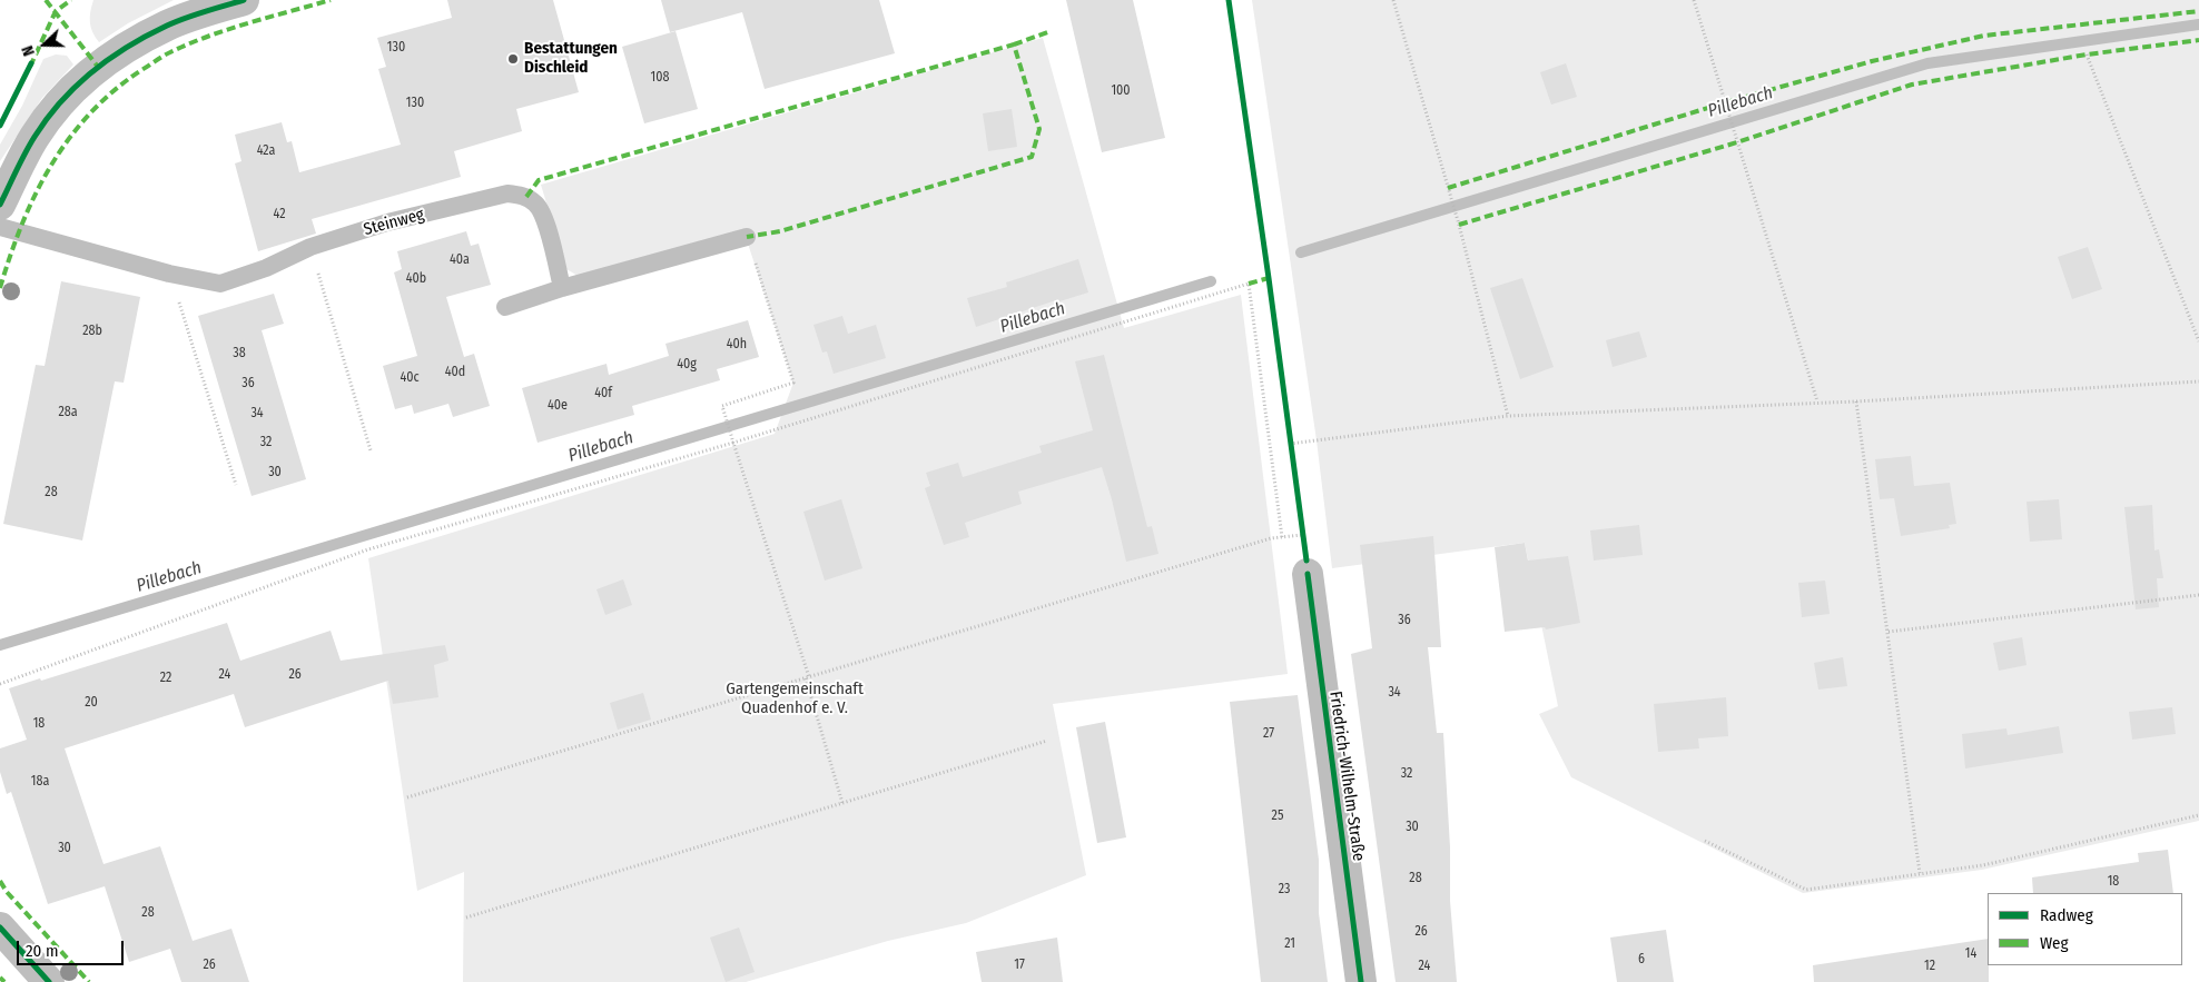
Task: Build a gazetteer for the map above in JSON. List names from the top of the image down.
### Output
{
  "streets": {
    "street": ["Friedrich-Wilhelm-Straße"],
    "lane": ["Steinweg"]
  },
  "water": ["Pillebach"],
  "parks": ["Gartengemeinschaft Quadenhof e. V."],
  "places": ["Bestattungen Dischleid"],
  "house_numbers": [
    "130",
    "108",
    "100",
    "130",
    "42a",
    "42",
    "40a",
    "40b",
    "28b",
    "40h",
    "38",
    "40g",
    "40d",
    "40c",
    "36",
    "40f",
    "40e",
    "28a",
    "34",
    "32",
    "30",
    "28",
    "36",
    "24",
    "26",
    "22",
    "34",
    "20",
    "18",
    "27",
    "32",
    "18a",
    "25",
    "30",
    "30",
    "28",
    "18",
    "23",
    "28",
    "26",
    "21",
    "14",
    "6",
    "26",
    "17",
    "24",
    "12"
  ],
  "legend": ["Radweg", "Weg"],
  "scale_bar": "20 m",
  "north": "left"
}
